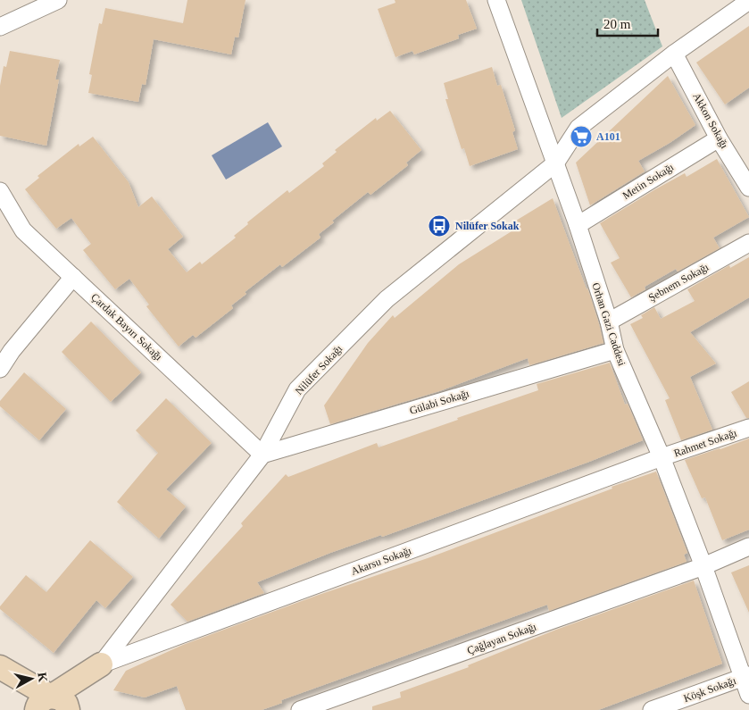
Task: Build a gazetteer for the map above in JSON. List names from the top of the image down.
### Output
{
  "streets": {
    "street": [
      "Akkon Sokağı",
      "Metin Sokağı",
      "Şebnem Sokağı",
      "Orhan Gazi Caddesi",
      "Çardak Bayırı Sokağı",
      "Nilüfer Sokağı",
      "Gülabi Sokağı",
      "Rahmet Sokağı",
      "Akarsu Sokağı",
      "Çağlayan Sokağı",
      "Köşk Sokağı"
    ]
  },
  "crossings": [
    ["Akkon Sokağı", "Metin Sokağı"],
    ["Akkon Sokağı", "Nilüfer Sokağı"],
    ["Metin Sokağı", "Orhan Gazi Caddesi"],
    ["Şebnem Sokağı", "Orhan Gazi Caddesi"],
    ["Orhan Gazi Caddesi", "Nilüfer Sokağı"],
    ["Orhan Gazi Caddesi", "Gülabi Sokağı"],
    ["Orhan Gazi Caddesi", "Rahmet Sokağı"],
    ["Orhan Gazi Caddesi", "Akarsu Sokağı"],
    ["Orhan Gazi Caddesi", "Çağlayan Sokağı"],
    ["Orhan Gazi Caddesi", "Köşk Sokağı"],
    ["Çardak Bayırı Sokağı", "Nilüfer Sokağı"],
    ["Çardak Bayırı Sokağı", "Gülabi Sokağı"],
    ["Nilüfer Sokağı", "Gülabi Sokağı"],
    ["Nilüfer Sokağı", "Akarsu Sokağı"],
    ["Rahmet Sokağı", "Akarsu Sokağı"]
  ],
  "places": {
    "supermarket": ["A101"],
    "bus stop": ["Nilüfer Sokak"]
  },
  "scale_bar": "20 m",
  "north": "right"
}
